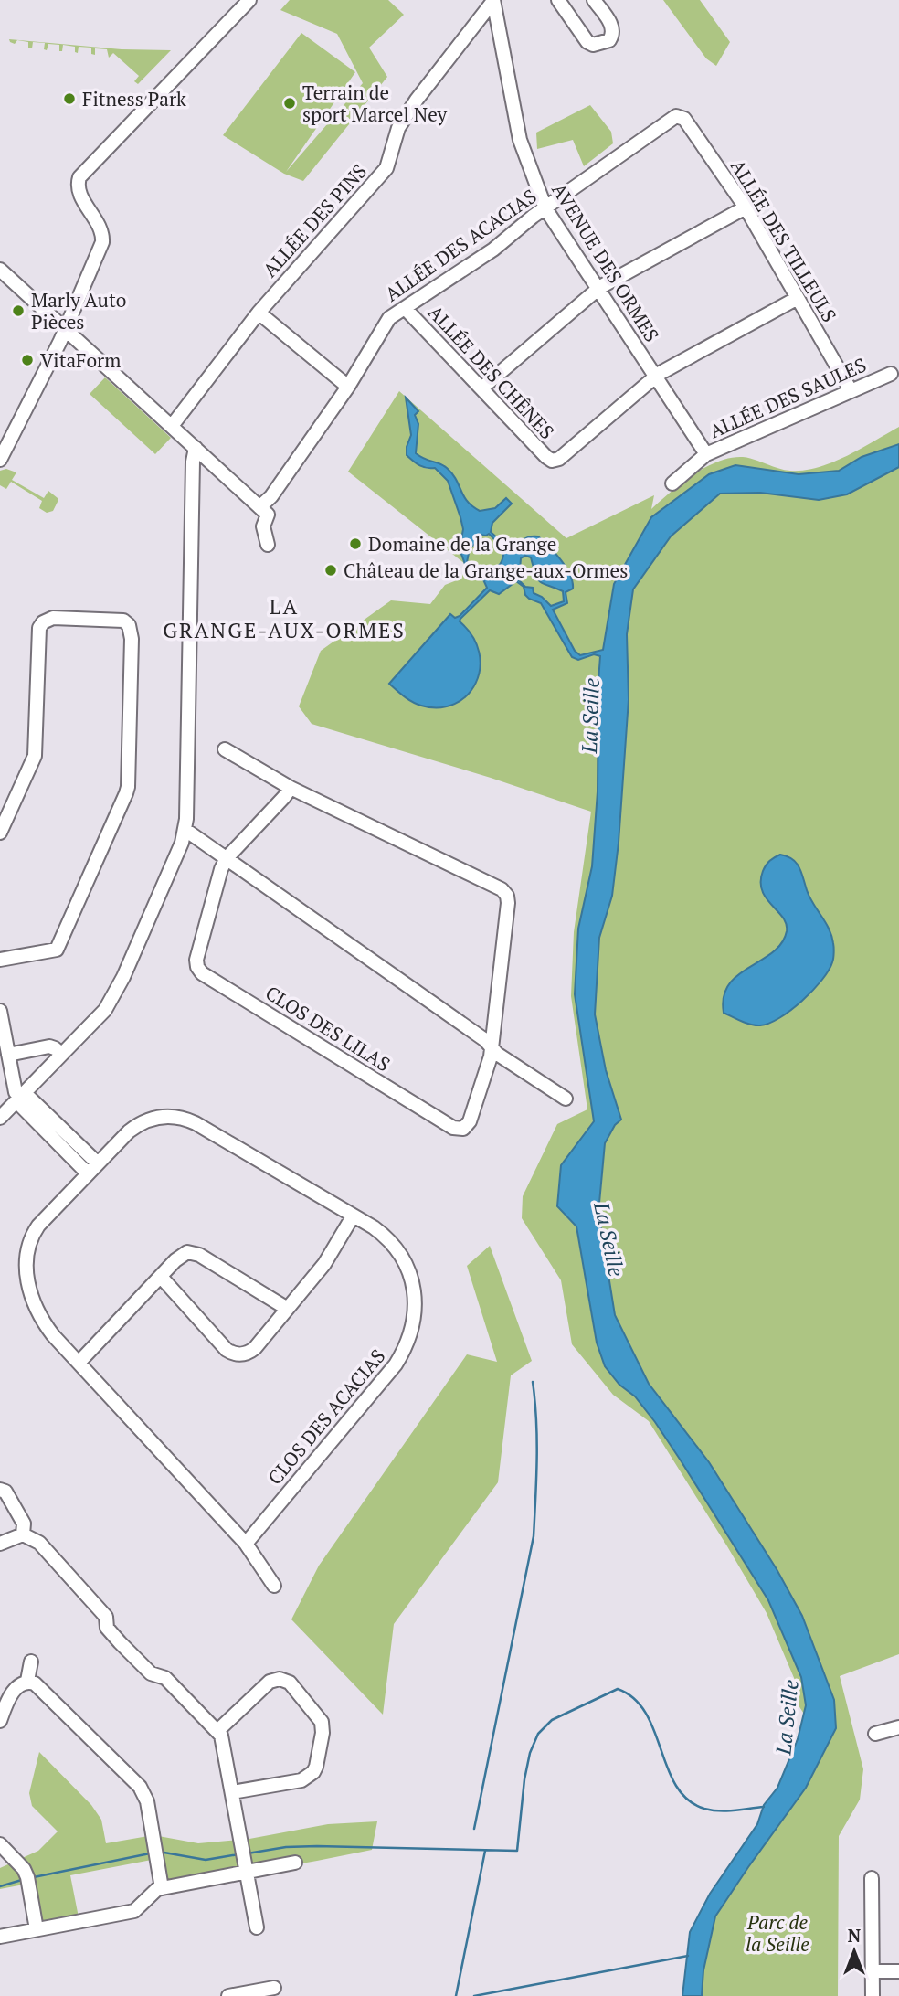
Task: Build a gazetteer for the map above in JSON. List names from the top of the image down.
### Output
{
  "streets": {
    "street": [
      "ALLÉE DES PINS",
      "ALLÉE DES TILLEULS",
      "ALLÉE DES ACACIAS",
      "AVENUE DES ORMES",
      "ALLÉE DES CHÊNES",
      "ALLÉE DES SAULES",
      "CLOS DES LILAS",
      "CLOS DES ACACIAS"
    ]
  },
  "crossings": [
    ["ALLÉE DES PINS", "AVENUE DES ORMES"],
    ["ALLÉE DES TILLEULS", "ALLÉE DES ACACIAS"],
    ["ALLÉE DES TILLEULS", "ALLÉE DES SAULES"],
    ["ALLÉE DES ACACIAS", "AVENUE DES ORMES"],
    ["ALLÉE DES ACACIAS", "ALLÉE DES CHÊNES"],
    ["AVENUE DES ORMES", "ALLÉE DES CHÊNES"],
    ["AVENUE DES ORMES", "ALLÉE DES SAULES"]
  ],
  "districts": ["LA GRANGE-AUX-ORMES"],
  "water": ["La Seille"],
  "parks": ["Parc de la Seille"],
  "places": [
    "Fitness Park",
    "Terrain de sport Marcel Ney",
    "Marly Auto Pièces",
    "VitaForm",
    "Domaine de la Grange",
    "Château de la Grange-aux-Ormes"
  ],
  "north": "top"
}
